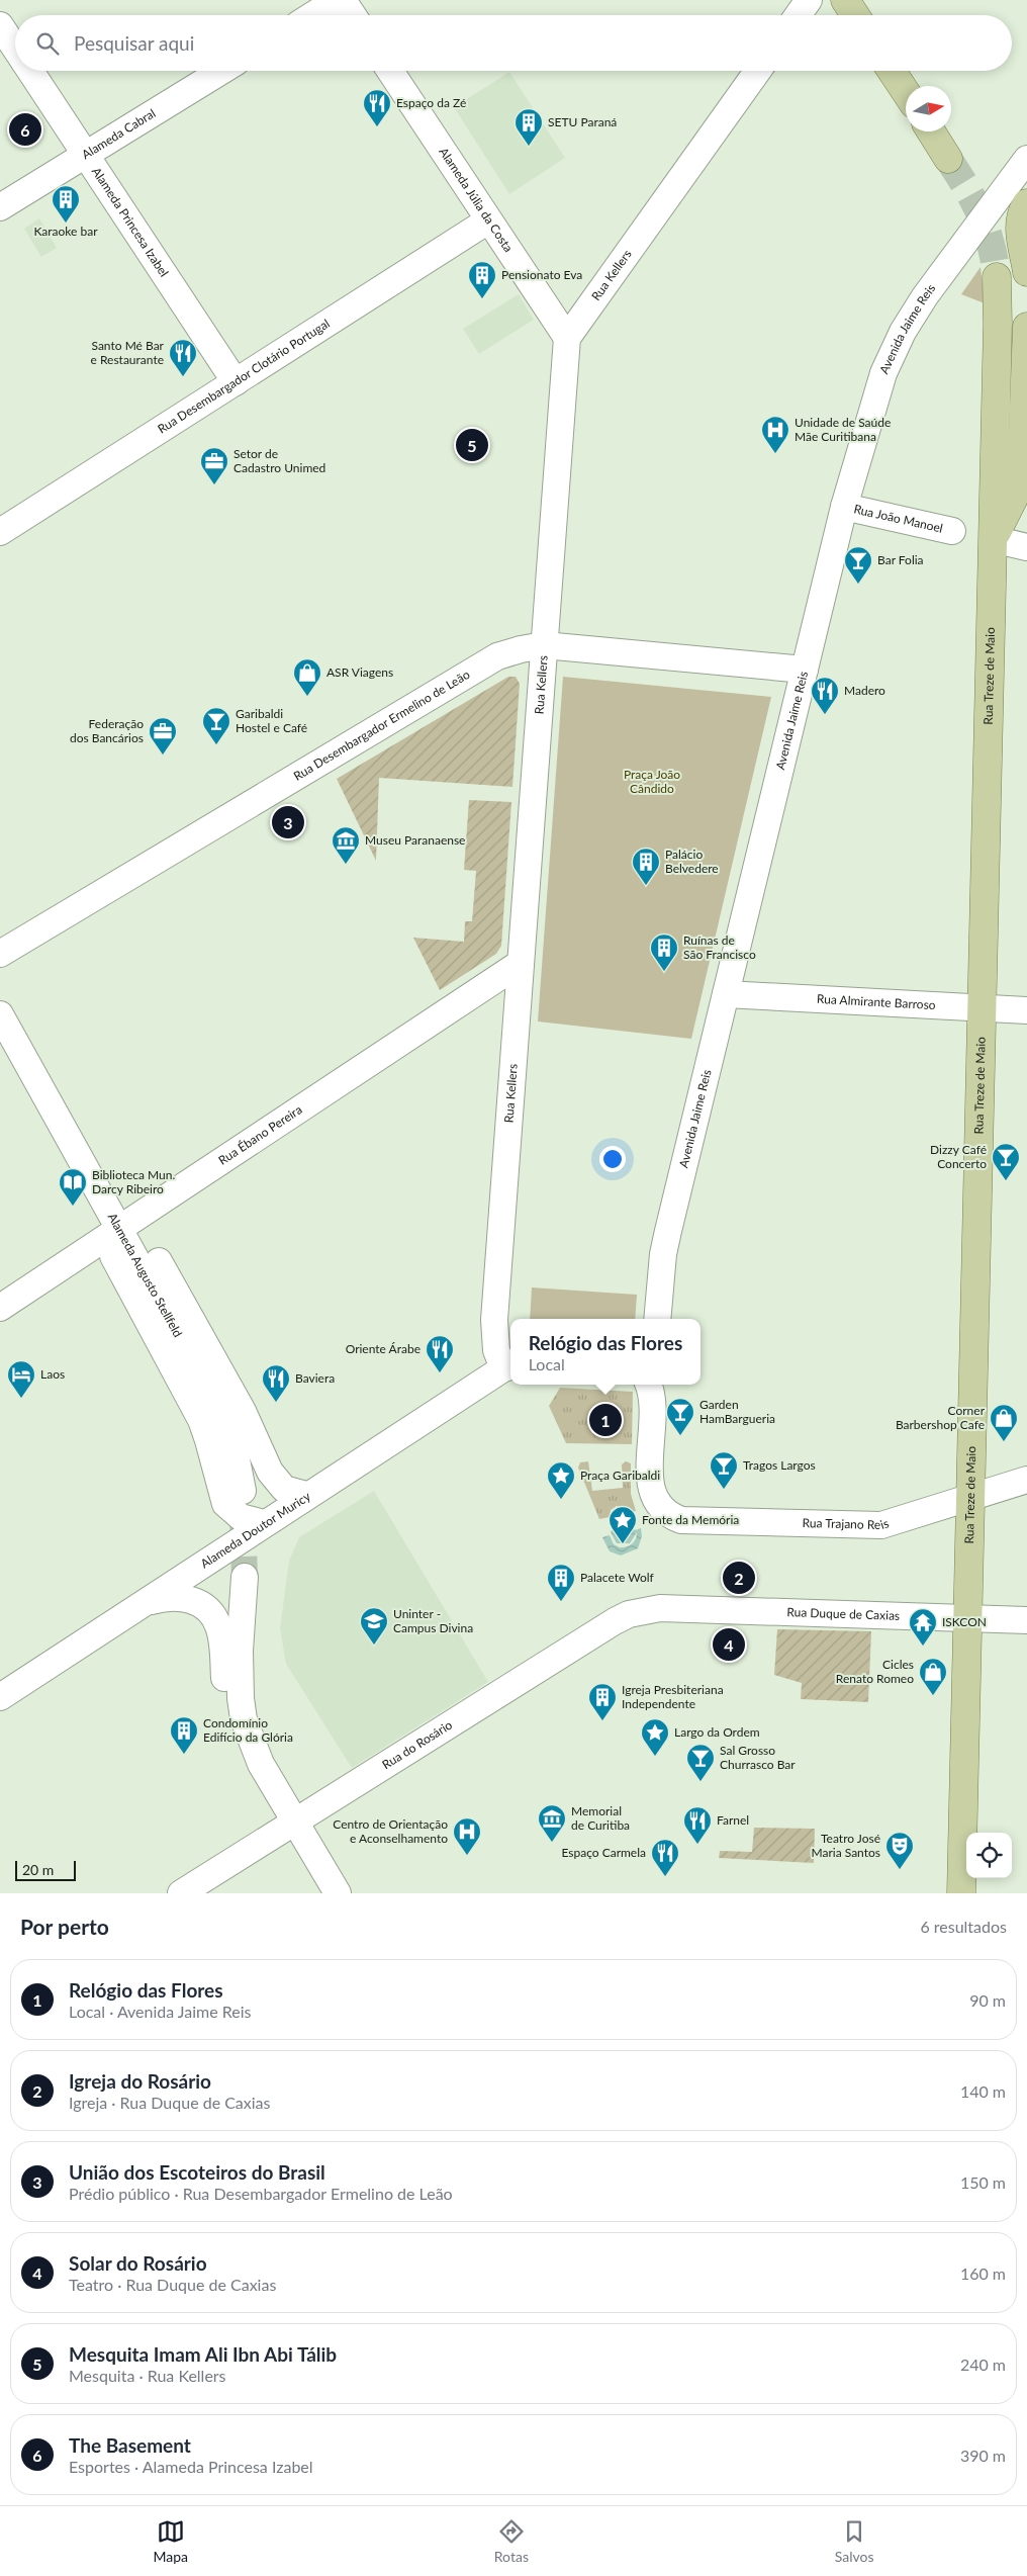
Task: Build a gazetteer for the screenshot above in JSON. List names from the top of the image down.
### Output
{
  "streets": {
    "main road": ["Rua Treze de Maio"],
    "street": [
      "Alameda Cabral",
      "Alameda Júlia da Costa",
      "Alameda Princesa Izabel",
      "Rua Kellers",
      "Avenida Jaime Reis",
      "Rua Desembargador Clotário Portugal",
      "Rua João Manoel",
      "Rua Desembargador Ermelino de Leão",
      "Rua Almirante Barroso",
      "Rua Ébano Pereira",
      "Alameda Augusto Stellfeld",
      "Rua Trajano Reis",
      "Alameda Doutor Muricy",
      "Rua Duque de Caxias",
      "Rua do Rosário"
    ]
  },
  "crossings": [
    ["Alameda Cabral", "Alameda Princesa Izabel"],
    ["Alameda Júlia da Costa", "Rua Kellers"],
    ["Alameda Júlia da Costa", "Rua Desembargador Clotário Portugal"],
    ["Alameda Princesa Izabel", "Rua Desembargador Clotário Portugal"],
    ["Rua Kellers", "Rua Desembargador Ermelino de Leão"],
    ["Rua Kellers", "Rua Ébano Pereira"],
    ["Rua Kellers", "Alameda Doutor Muricy"],
    ["Avenida Jaime Reis", "Rua João Manoel"],
    ["Avenida Jaime Reis", "Rua Desembargador Ermelino de Leão"],
    ["Avenida Jaime Reis", "Rua Almirante Barroso"],
    ["Rua Treze de Maio", "Rua Almirante Barroso"],
    ["Rua Treze de Maio", "Rua Trajano Reis"],
    ["Rua Treze de Maio", "Rua Duque de Caxias"],
    ["Rua Ébano Pereira", "Alameda Augusto Stellfeld"],
    ["Rua Duque de Caxias", "Rua do Rosário"]
  ],
  "parks": ["Praça João Cândido"],
  "places": {
    "restaurant": [
      "Espaço da Zé",
      "Santo Mé Bar e Restaurante",
      "Madero",
      "Oriente Árabe",
      "Baviera",
      "Farnel",
      "Espaço Carmela"
    ],
    "building": [
      "SETU Paraná",
      "Karaoke bar",
      "Pensionato Eva",
      "Palácio Belvedere",
      "Ruínas de São Francisco",
      "Palacete Wolf",
      "Igreja Presbiteriana Independente",
      "Condomínio Edifício da Glória"
    ],
    "hospital": ["Unidade de Saúde Mãe Curitibana", "Centro de Orientação e Aconselhamento"],
    "office": ["Setor de Cadastro Unimed", "Federação dos Bancários"],
    "bar": [
      "Bar Folia",
      "Garibaldi Hostel e Café",
      "Dizzy Café Concerto",
      "Garden HamBargueria",
      "Tragos Largos",
      "Sal Grosso Churrasco Bar"
    ],
    "shop": ["ASR Viagens", "Corner Barbershop Cafe", "Cicles Renato Romeo"],
    "museum": ["Museu Paranaense", "Memorial de Curitiba"],
    "library": ["Biblioteca Mun. Darcy Ribeiro"],
    "hotel": ["Laos"],
    "place": ["Praça Garibaldi", "Fonte da Memória", "Largo da Ordem"],
    "school or university": ["Uninter - Campus Divina"],
    "temple": ["ISKCON"],
    "theatre": ["Teatro José Maria Santos"]
  },
  "scale_bar": "20 m",
  "north": "right",
  "page": {
    "search": "Pesquisar aqui",
    "pins": [
      "6",
      "5",
      "3",
      "1",
      "2",
      "4"
    ],
    "popup": ["Relógio das Flores", "Local"],
    "scale": "20 m",
    "heading": ["Por perto", "6 resultados"],
    "list": [
      {
        "mark": "1",
        "name": "Relógio das Flores",
        "note": "Local · Avenida Jaime Reis",
        "value": "90 m"
      },
      {
        "mark": "2",
        "name": "Igreja do Rosário",
        "note": "Igreja · Rua Duque de Caxias",
        "value": "140 m"
      },
      {
        "mark": "3",
        "name": "União dos Escoteiros do Brasil",
        "note": "Prédio público · Rua Desembargador Ermelino de Leão",
        "value": "150 m"
      },
      {
        "mark": "4",
        "name": "Solar do Rosário",
        "note": "Teatro · Rua Duque de Caxias",
        "value": "160 m"
      },
      {
        "mark": "5",
        "name": "Mesquita Imam Ali Ibn Abi Tálib",
        "note": "Mesquita · Rua Kellers",
        "value": "240 m"
      },
      {
        "mark": "6",
        "name": "The Basement",
        "note": "Esportes · Alameda Princesa Izabel",
        "value": "390 m"
      }
    ],
    "nav": ["Mapa", "Rotas", "Salvos"]
  }
}
